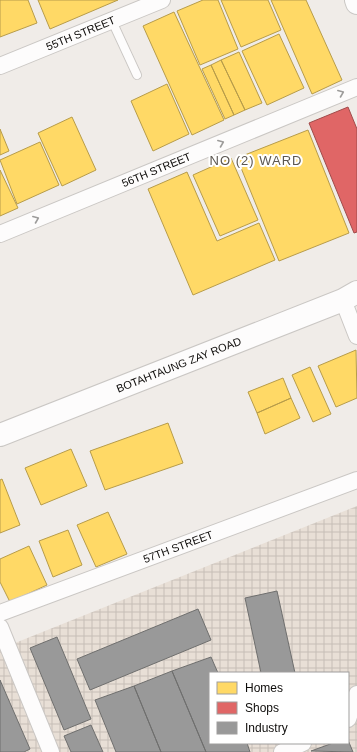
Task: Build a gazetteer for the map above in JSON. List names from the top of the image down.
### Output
{
  "streets": {
    "main road": ["BOTAHTAUNG ZAY ROAD"],
    "street": ["55TH STREET", "56TH STREET", "57TH STREET"]
  },
  "one_way": ["56TH STREET"],
  "districts": ["NO (2) WARD"],
  "legend": ["Homes", "Shops", "Industry"]
}
